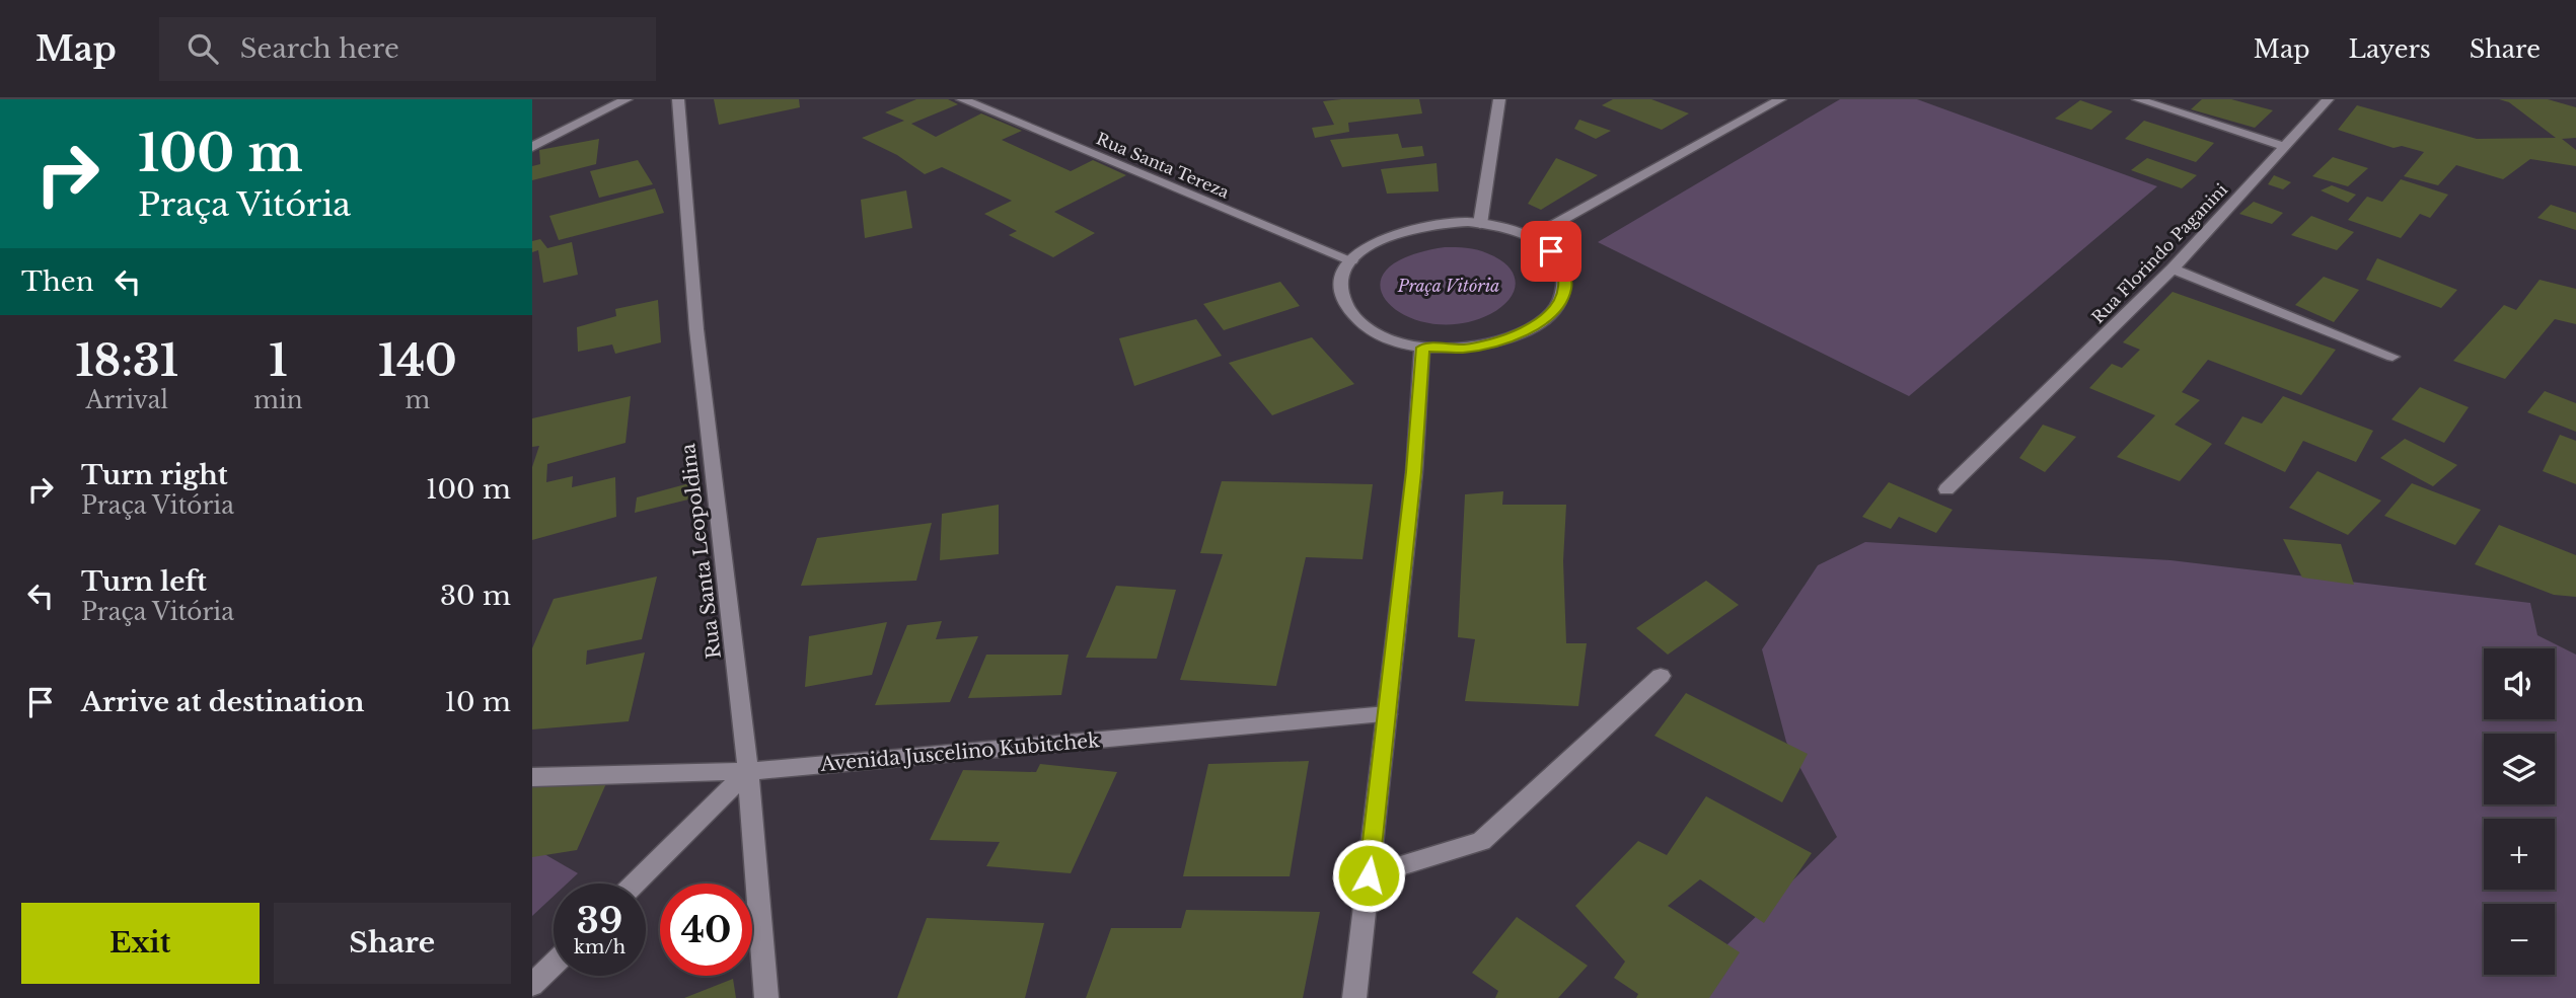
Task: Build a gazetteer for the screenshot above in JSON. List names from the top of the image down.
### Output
{
  "streets": {
    "street": [
      "Rua Santa Tereza",
      "Rua Florindo Paganini",
      "Rua Santa Leopoldina",
      "Avenida Juscelino Kubitchek"
    ]
  },
  "crossings": [
    ["Rua Santa Leopoldina", "Avenida Juscelino Kubitchek"]
  ],
  "parks": ["Praça Vitória"],
  "page": {
    "header": "Map",
    "search": "Search here",
    "nav": ["Map", "Layers", "Share"],
    "turn": ["100 m", "Praça Vitória"],
    "then": "Then",
    "eta": [
      "18:31",
      "Arrival",
      "1",
      "min",
      "140",
      "m"
    ],
    "list": [
      {
        "name": "Turn right",
        "note": "Praça Vitória",
        "value": "100 m"
      },
      {
        "name": "Turn left",
        "note": "Praça Vitória",
        "value": "30 m"
      },
      {
        "name": "Arrive at destination",
        "value": "10 m"
      }
    ],
    "map_buttons": ["+", "−"],
    "speed": "39 km/h",
    "limit": "40",
    "buttons": ["Exit", "Share"]
  }
}
